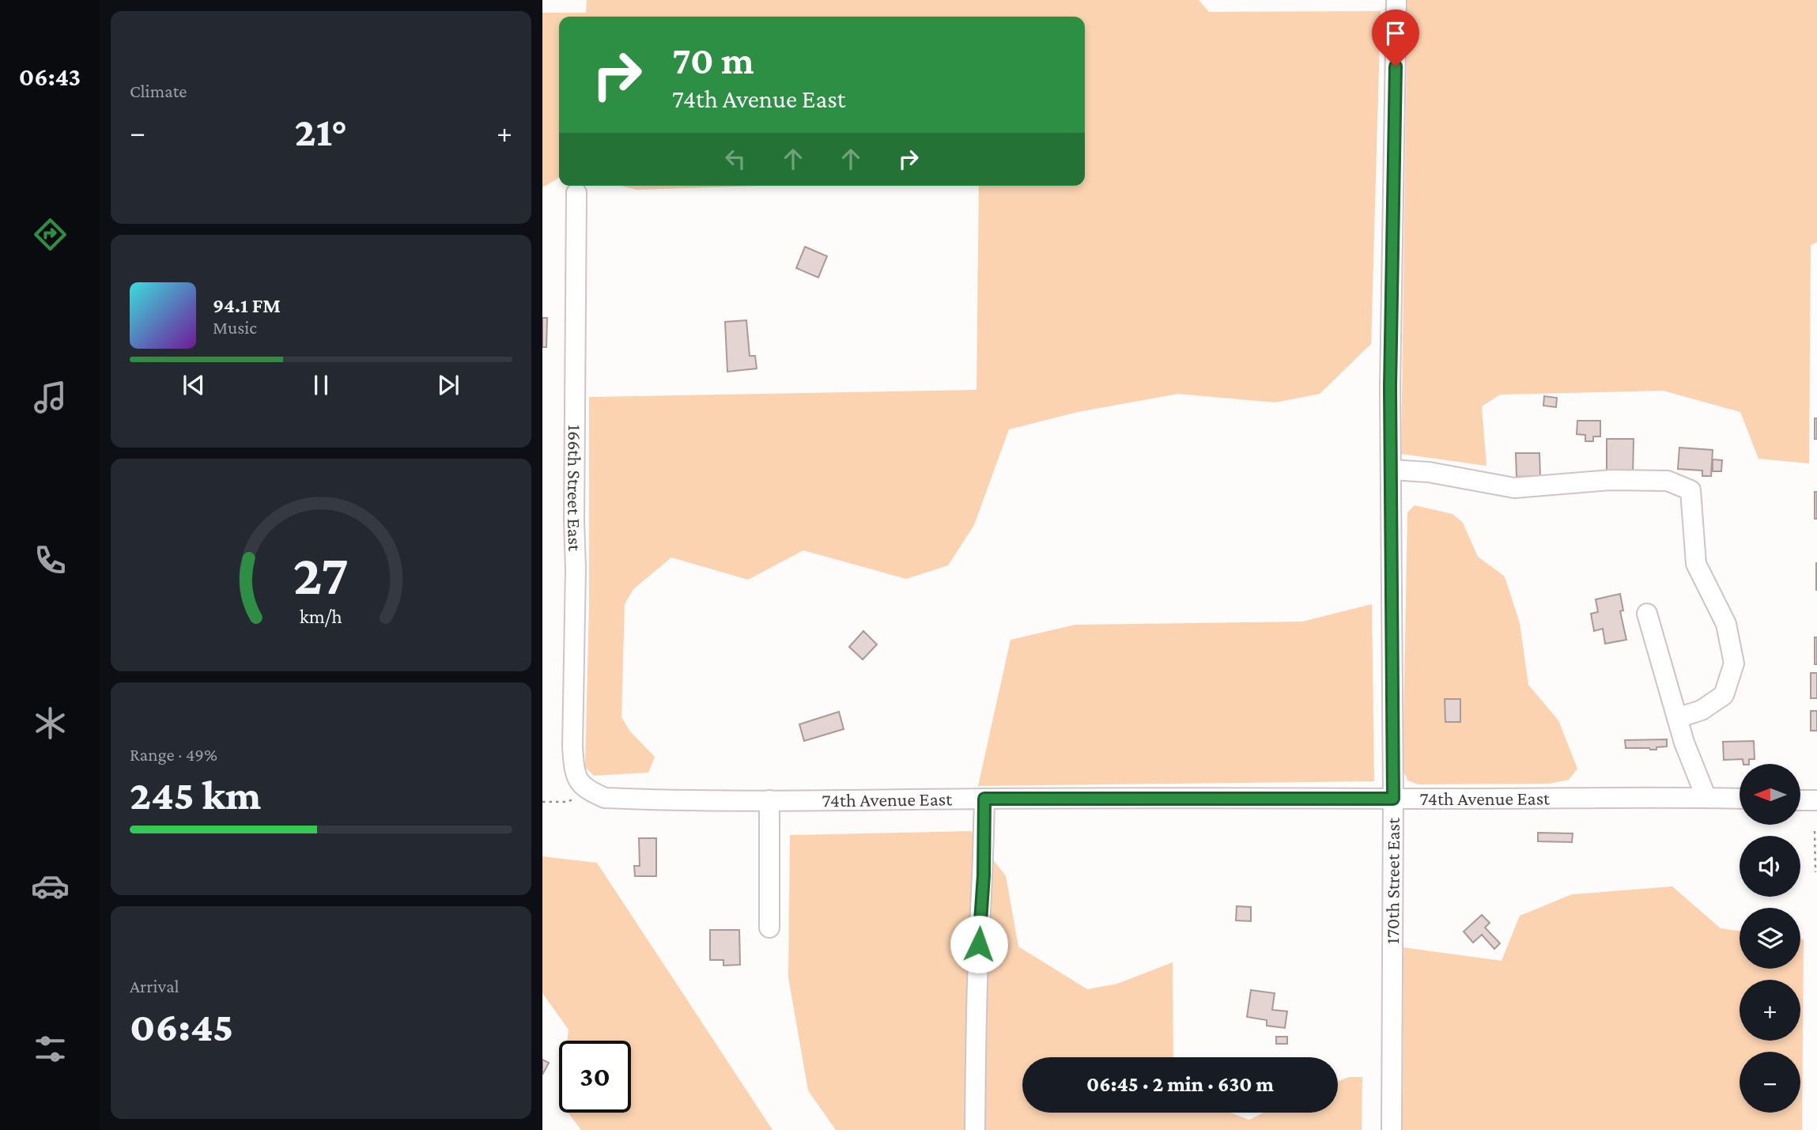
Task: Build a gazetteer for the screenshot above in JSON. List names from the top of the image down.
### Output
{
  "streets": {
    "street": ["166th Street East", "74th Avenue East", "170th Street East"]
  },
  "crossings": [
    ["166th Street East", "74th Avenue East"],
    ["74th Avenue East", "170th Street East"]
  ],
  "north": "left",
  "page": {
    "tabs": "06:43",
    "tile": [
      "Climate",
      ["Range · 49%", "245 km"],
      ["Arrival", "06:45"]
    ],
    "turn": ["70 m", "74th Avenue East"],
    "heat": ["−", "21°", "+"],
    "song": ["94.1 FM", "Music"],
    "map_buttons": ["+", "−"],
    "limit": "30",
    "trip": "06:45 · 2 min · 630 m",
    "gauge": ["27", "km/h"]
  }
}
